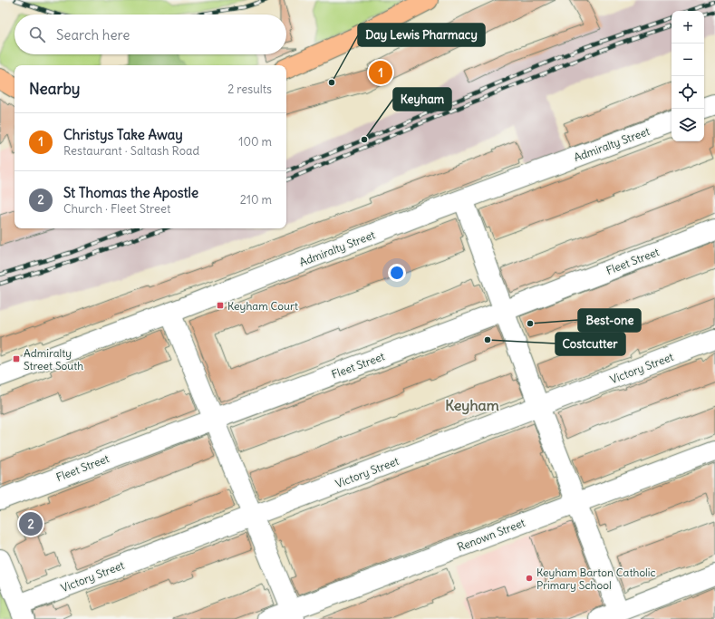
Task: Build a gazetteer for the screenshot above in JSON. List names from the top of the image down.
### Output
{
  "streets": {
    "street": [
      "Admiralty Street",
      "Fleet Street",
      "Victory Street",
      "Renown Street"
    ]
  },
  "districts": ["Keyham"],
  "places": {
    "other": [
      "Day Lewis Pharmacy",
      "Keyham",
      "Best-one",
      "Costcutter",
      "Keyham Barton Catholic Primary School"
    ],
    "transit": ["Keyham Court", "Admiralty Street South"]
  },
  "page": {
    "map_buttons": ["+", "−"],
    "search": "Search here",
    "pins": ["1", "2"],
    "heading": ["Nearby", "2 results"],
    "list": [
      {
        "mark": "1",
        "name": "Christys Take Away",
        "note": "Restaurant · Saltash Road",
        "value": "100 m"
      },
      {
        "mark": "2",
        "name": "St Thomas the Apostle",
        "note": "Church · Fleet Street",
        "value": "210 m"
      }
    ]
  }
}
